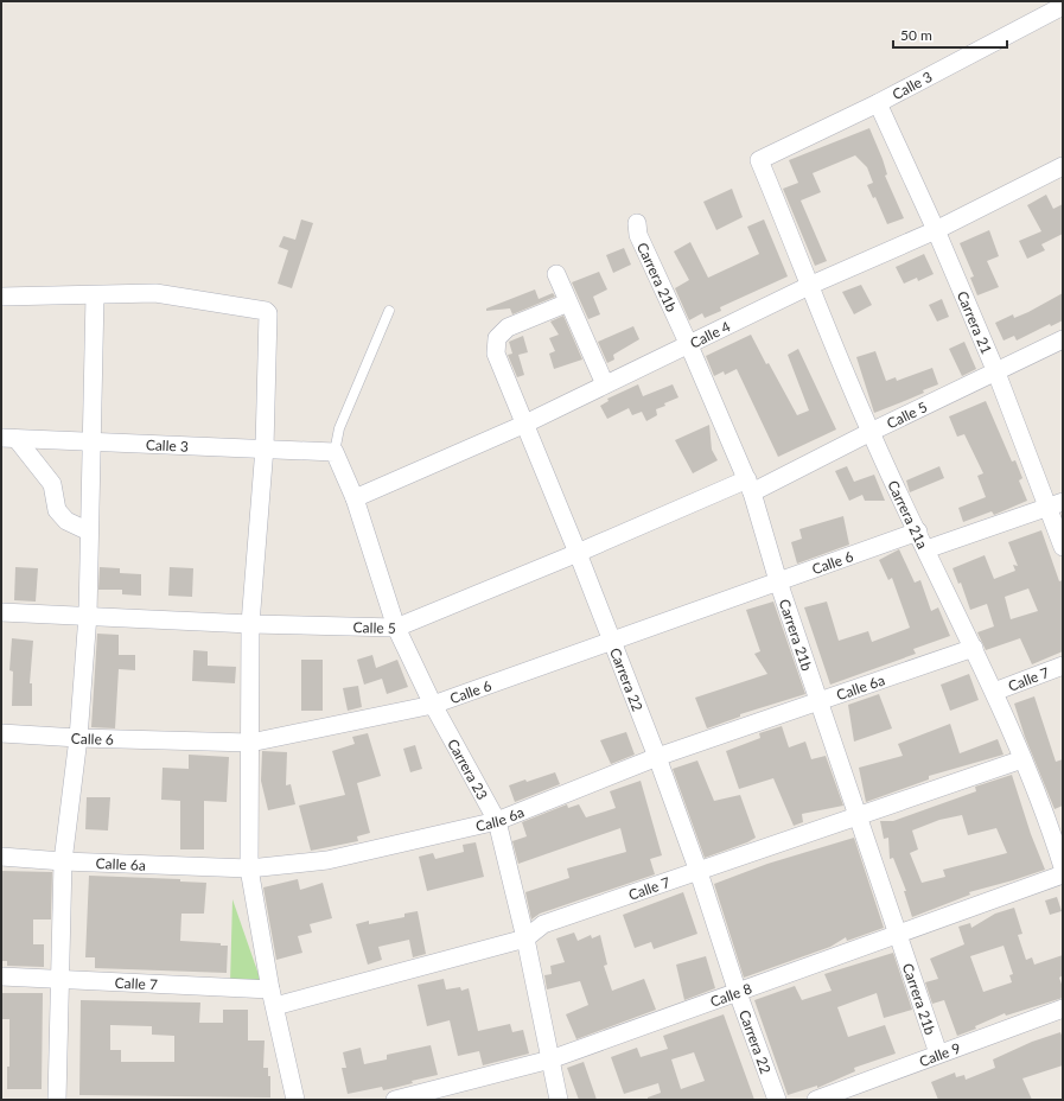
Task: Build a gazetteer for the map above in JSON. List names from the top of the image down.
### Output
{
  "streets": {
    "street": [
      "Calle 3",
      "Carrera 21b",
      "Carrera 21",
      "Calle 4",
      "Calle 5",
      "Carrera 21a",
      "Calle 6",
      "Calle 7",
      "Carrera 22",
      "Calle 6a",
      "Carrera 23",
      "Calle 8",
      "Calle 9"
    ]
  },
  "crossings": [
    ["Calle 3", "Carrera 21"],
    ["Calle 3", "Carrera 21a"],
    ["Calle 3", "Carrera 23"],
    ["Carrera 21b", "Calle 4"],
    ["Carrera 21b", "Calle 5"],
    ["Carrera 21b", "Calle 6"],
    ["Carrera 21b", "Calle 7"],
    ["Carrera 21b", "Calle 6a"],
    ["Carrera 21b", "Calle 8"],
    ["Carrera 21b", "Calle 9"],
    ["Carrera 21", "Calle 4"],
    ["Carrera 21", "Calle 5"],
    ["Calle 4", "Carrera 21a"],
    ["Calle 4", "Carrera 22"],
    ["Calle 4", "Carrera 23"],
    ["Calle 5", "Carrera 21a"],
    ["Calle 5", "Carrera 22"],
    ["Calle 5", "Carrera 23"],
    ["Carrera 21a", "Calle 6"],
    ["Carrera 21a", "Calle 7"],
    ["Carrera 21a", "Calle 6a"],
    ["Calle 6", "Carrera 22"],
    ["Calle 6", "Carrera 23"],
    ["Calle 7", "Carrera 22"],
    ["Calle 7", "Carrera 23"],
    ["Carrera 22", "Calle 6a"],
    ["Carrera 22", "Calle 8"],
    ["Calle 6a", "Carrera 23"],
    ["Carrera 23", "Calle 8"]
  ],
  "scale_bar": "50 m"
}
